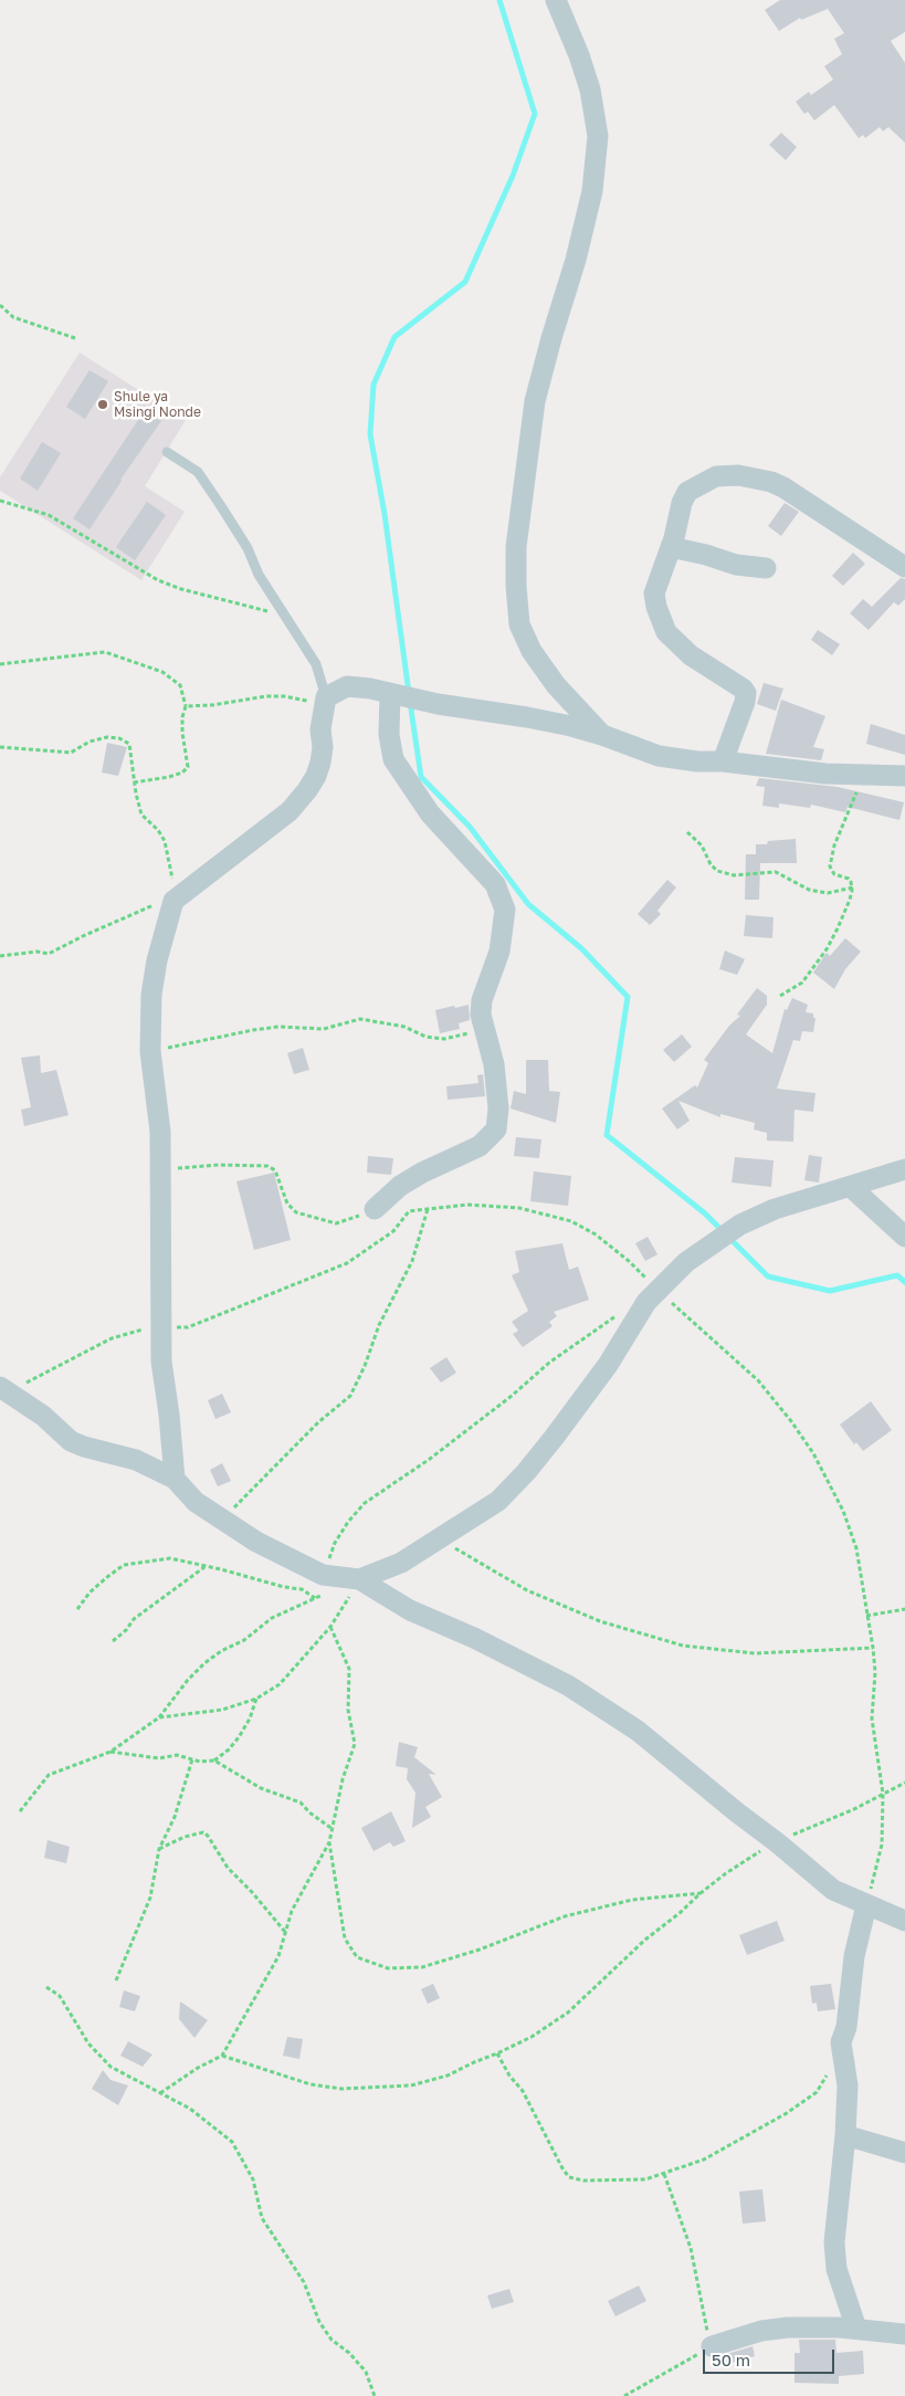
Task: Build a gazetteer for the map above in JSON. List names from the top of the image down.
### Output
{
  "places": ["Shule ya Msingi Nonde"],
  "scale_bar": "50 m"
}
